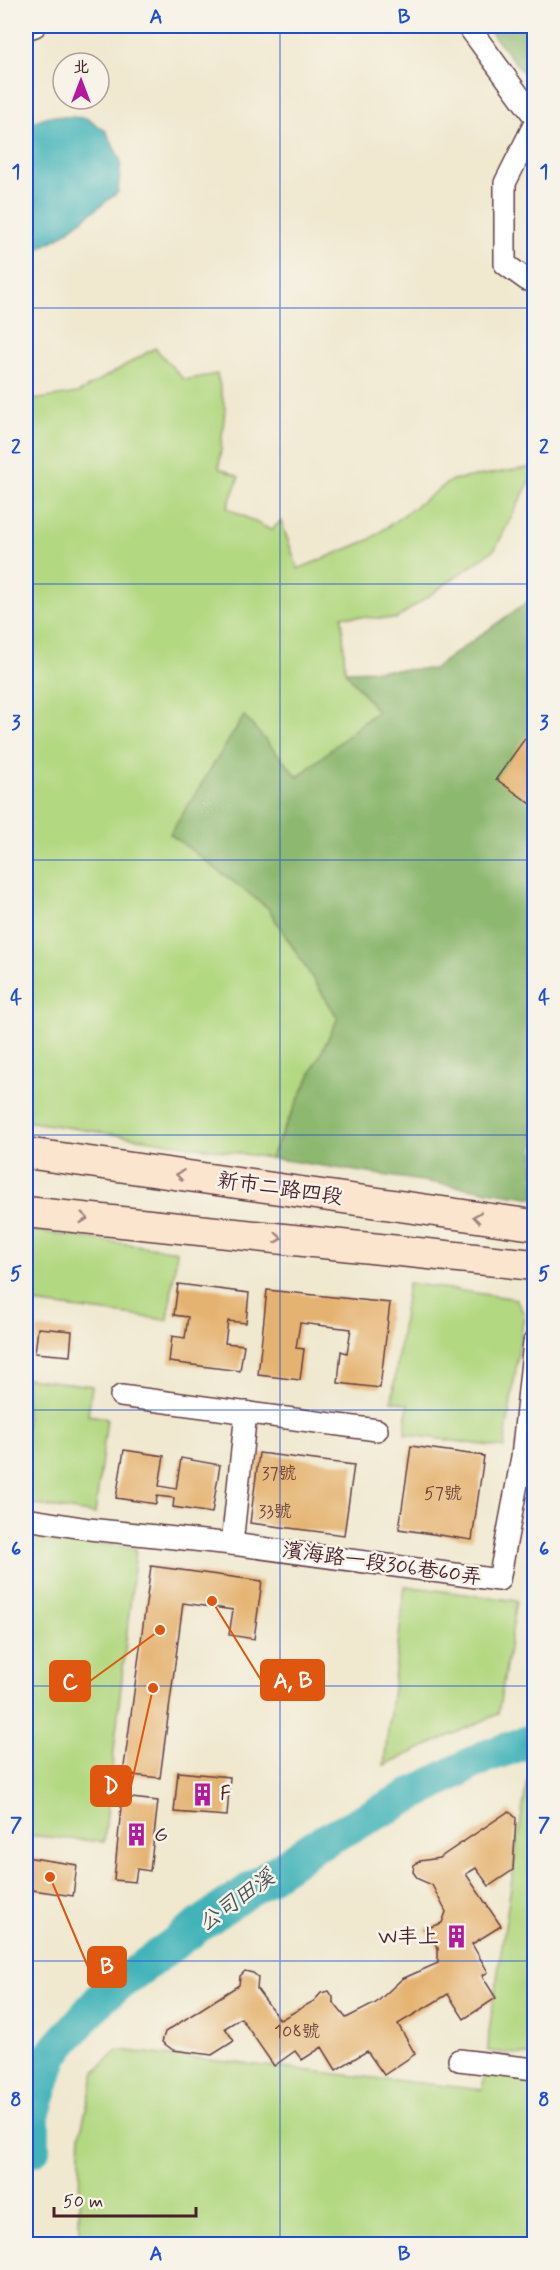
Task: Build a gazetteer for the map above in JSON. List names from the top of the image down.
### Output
{
  "streets": {
    "street": ["新市二路四段", "濱海路一段306巷60弄"]
  },
  "water": ["公司田溪"],
  "places": {
    "other": [
      "A, B",
      "C",
      "D",
      "B"
    ],
    "building": ["F", "G", "W丰上"]
  },
  "house_numbers": [
    "37號",
    "57號",
    "33號",
    "108號"
  ],
  "scale_bar": "50 m",
  "north": "top",
  "grid": {
    "columns": ["A", "B"],
    "rows": [
      "1",
      "2",
      "3",
      "4",
      "5",
      "6",
      "7",
      "8"
    ]
  }
}
